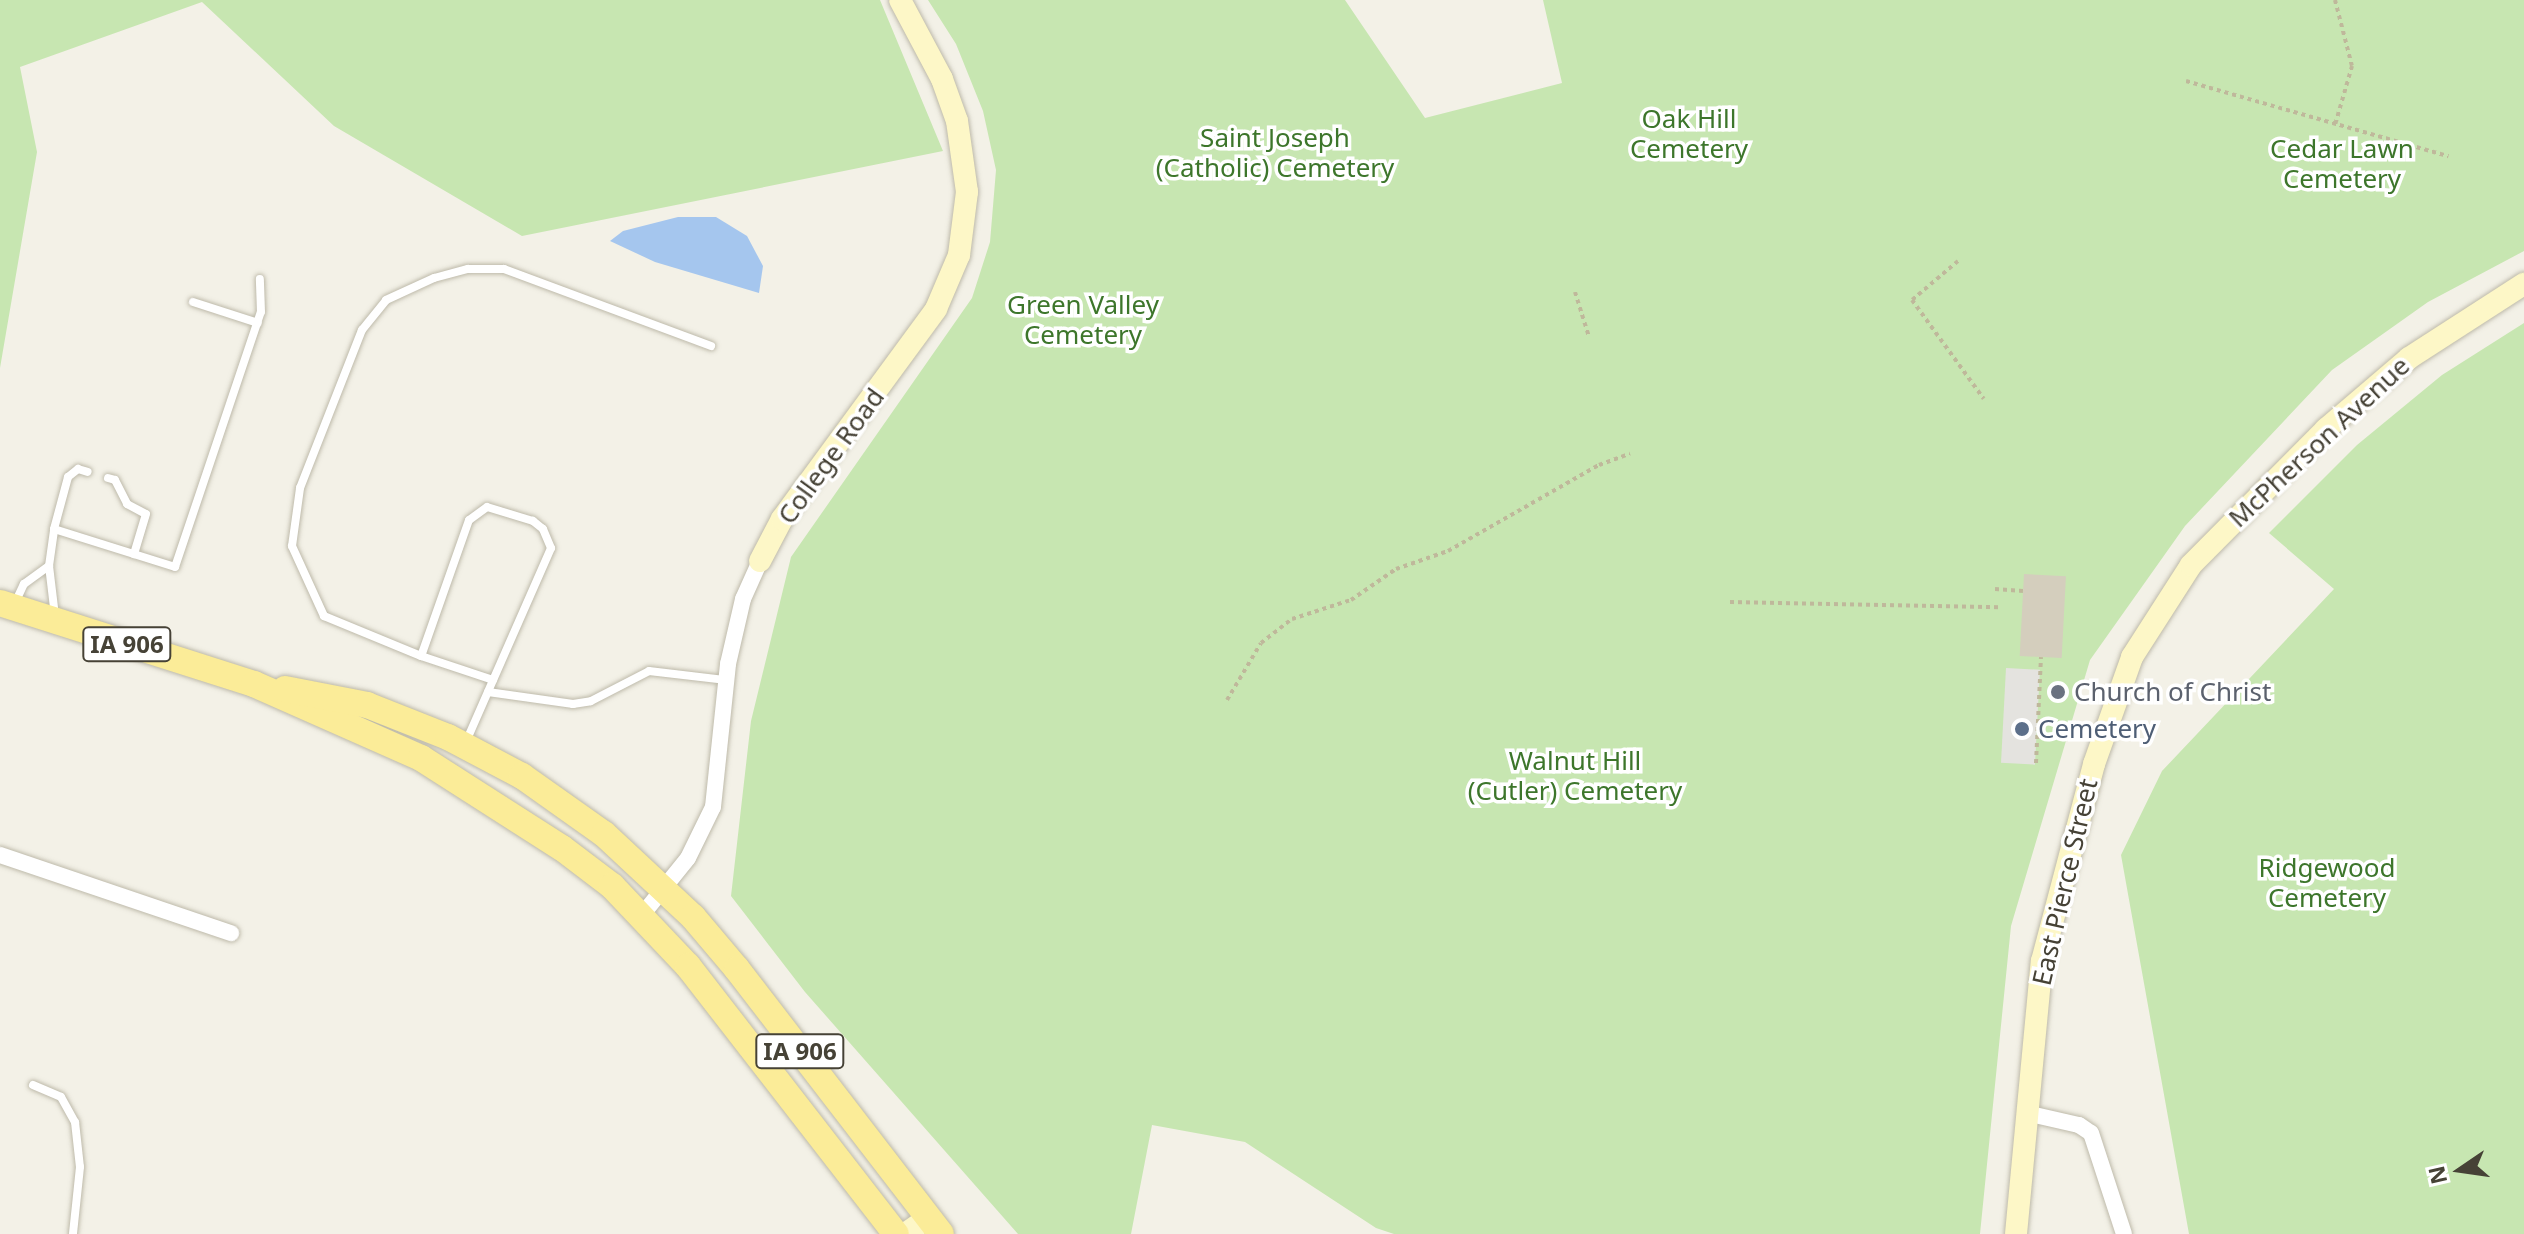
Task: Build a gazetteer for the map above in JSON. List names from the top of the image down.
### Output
{
  "streets": {
    "main road": [
      "McPherson Avenue",
      "College Road",
      "IA 906",
      "East Pierce Street"
    ]
  },
  "crossings": [
    ["McPherson Avenue", "East Pierce Street"],
    ["College Road", "IA 906"]
  ],
  "parks": [
    "Oak Hill Cemetery",
    "Saint Joseph (Catholic) Cemetery",
    "Cedar Lawn Cemetery",
    "Green Valley Cemetery",
    "Walnut Hill (Cutler) Cemetery",
    "Ridgewood Cemetery"
  ],
  "places": ["Church of Christ", "Cemetery"],
  "north": "left"
}
